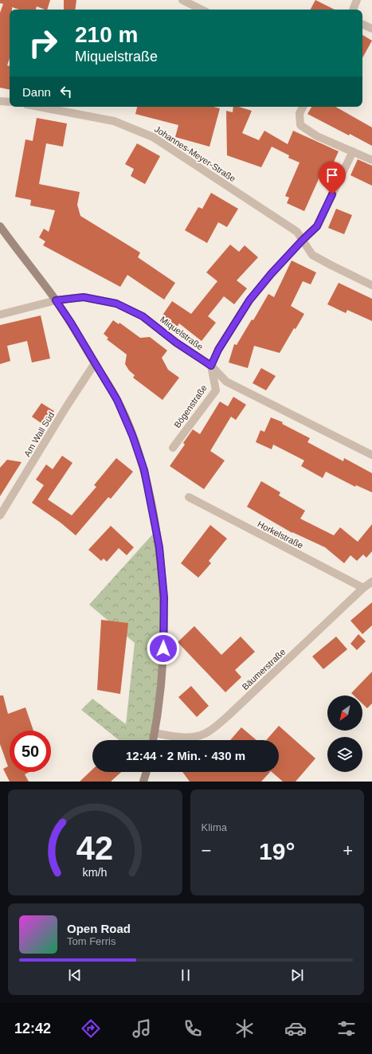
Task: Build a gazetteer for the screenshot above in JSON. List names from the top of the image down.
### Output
{
  "streets": {
    "street": [
      "Johannes-Meyer-Straße",
      "Miquelstraße",
      "Bögenstraße",
      "Am Wall Süd",
      "Horkelstraße",
      "Bäumerstraße"
    ]
  },
  "crossings": [
    ["Miquelstraße", "Bögenstraße"],
    ["Horkelstraße", "Bäumerstraße"]
  ],
  "north": "bottom left",
  "page": {
    "turn": ["210 m", "Miquelstraße"],
    "then": "Dann",
    "limit": "50",
    "trip": "12:44 · 2 Min. · 430 m",
    "tile": "Klima",
    "heat": ["−", "19°", "+"],
    "song": ["Open Road", "Tom Ferris"],
    "tabs": "12:42",
    "gauge": ["42", "km/h"]
  }
}
